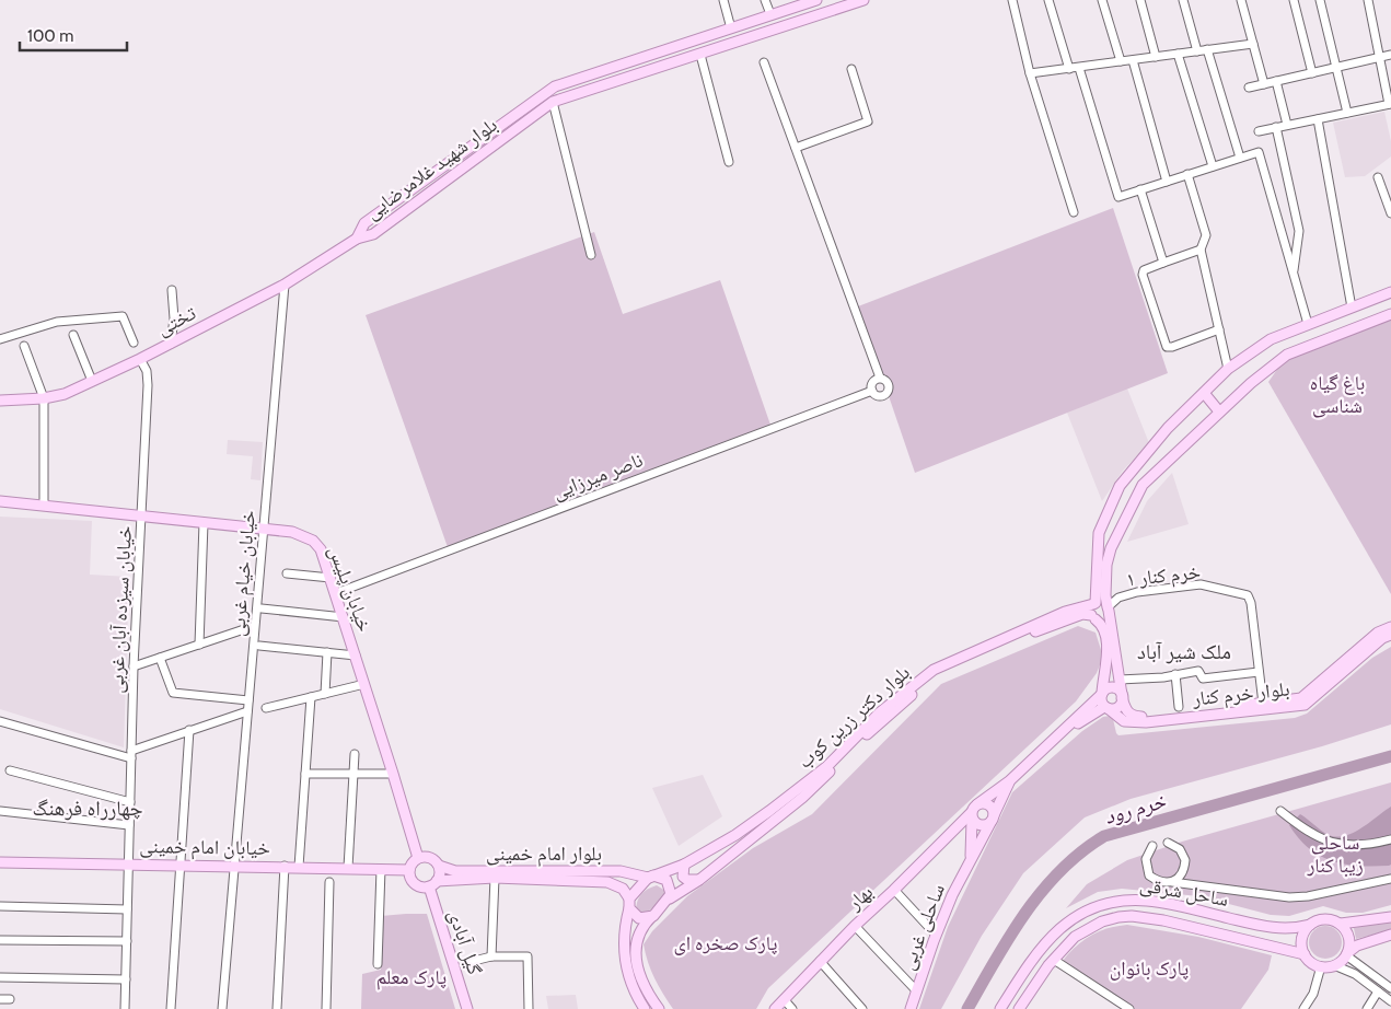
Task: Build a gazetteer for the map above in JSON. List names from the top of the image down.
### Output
{
  "streets": {
    "main road": [
      "بلوار شهید غلامرضایی",
      "تختی",
      "خیابان پلیس",
      "بلوار خرم کنار",
      "بلوار دکتر زرین کوب",
      "خیابان امام خمینی",
      "بلوار امام خمینی",
      "ساحل شرقی",
      "بهار",
      "ساحلی غربی",
      "گیل آبادی"
    ],
    "street": [
      "ناصر میرزایی",
      "خیابان خیام غربی",
      "خرم کنار ۱",
      "خیابان سیزده آبان غربی"
    ]
  },
  "crossings": [
    ["بلوار شهید غلامرضایی", "تختی"],
    ["تختی", "خیابان خیام غربی"],
    ["تختی", "خیابان سیزده آبان غربی"],
    ["ناصر میرزایی", "خیابان پلیس"],
    ["خیابان خیام غربی", "خیابان پلیس"],
    ["خیابان خیام غربی", "خیابان امام خمینی"],
    ["خرم کنار ۱", "بلوار خرم کنار"],
    ["خیابان پلیس", "خیابان سیزده آبان غربی"],
    ["خیابان پلیس", "خیابان امام خمینی"],
    ["خیابان پلیس", "بلوار امام خمینی"],
    ["خیابان پلیس", "گیل آبادی"],
    ["خیابان سیزده آبان غربی", "خیابان امام خمینی"],
    ["بلوار دکتر زرین کوب", "بلوار امام خمینی"],
    ["خیابان امام خمینی", "بلوار امام خمینی"],
    ["خیابان امام خمینی", "گیل آبادی"],
    ["بلوار امام خمینی", "گیل آبادی"],
    ["بهار", "ساحلی غربی"]
  ],
  "districts": ["ملک شیر آباد", "چهارراه فرهنگ"],
  "water": ["خرم رود"],
  "parks": [
    "باغ گیاه شناسی",
    "ساحلی زیبا کنار",
    "پارک صخره ای",
    "پارک بانوان",
    "پارک معلم"
  ],
  "scale_bar": "100 m"
}
